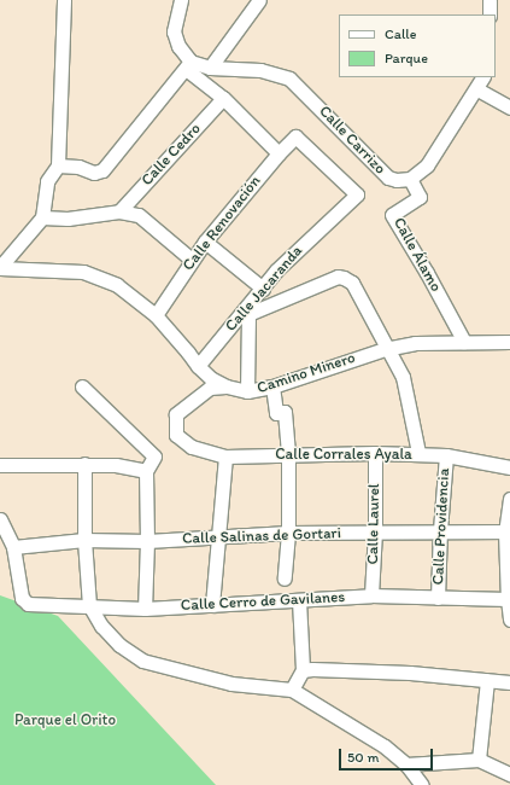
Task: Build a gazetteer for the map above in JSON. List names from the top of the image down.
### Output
{
  "streets": {
    "street": [
      "Calle Carrizo",
      "Calle Cedro",
      "Calle Renovación",
      "Calle Álamo",
      "Calle Jacaranda",
      "Camino Minero",
      "Calle Corrales Ayala",
      "Calle Laurel",
      "Calle Providencia",
      "Calle Salinas de Gortari",
      "Calle Cerro de Gavilanes"
    ]
  },
  "crossings": [
    ["Calle Carrizo", "Calle Álamo"],
    ["Calle Renovación", "Calle Jacaranda"],
    ["Calle Renovación", "Camino Minero"],
    ["Calle Álamo", "Camino Minero"],
    ["Calle Jacaranda", "Camino Minero"],
    ["Camino Minero", "Calle Corrales Ayala"],
    ["Calle Corrales Ayala", "Calle Laurel"],
    ["Calle Corrales Ayala", "Calle Providencia"],
    ["Calle Laurel", "Calle Salinas de Gortari"],
    ["Calle Laurel", "Calle Cerro de Gavilanes"],
    ["Calle Providencia", "Calle Salinas de Gortari"],
    ["Calle Providencia", "Calle Cerro de Gavilanes"],
    ["Calle Salinas de Gortari", "Calle Cerro de Gavilanes"]
  ],
  "parks": ["Parque el Orito"],
  "legend": ["Calle", "Parque"],
  "scale_bar": "50 m"
}
